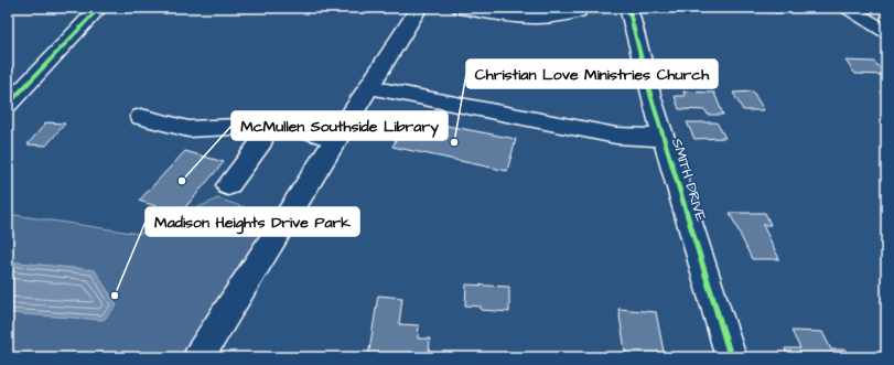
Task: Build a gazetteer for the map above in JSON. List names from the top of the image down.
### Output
{
  "streets": {
    "street": ["SMITH DRIVE"]
  },
  "places": ["Christian Love Ministries Church", "McMullen Southside Library", "Madison Heights Drive Park"]
}
